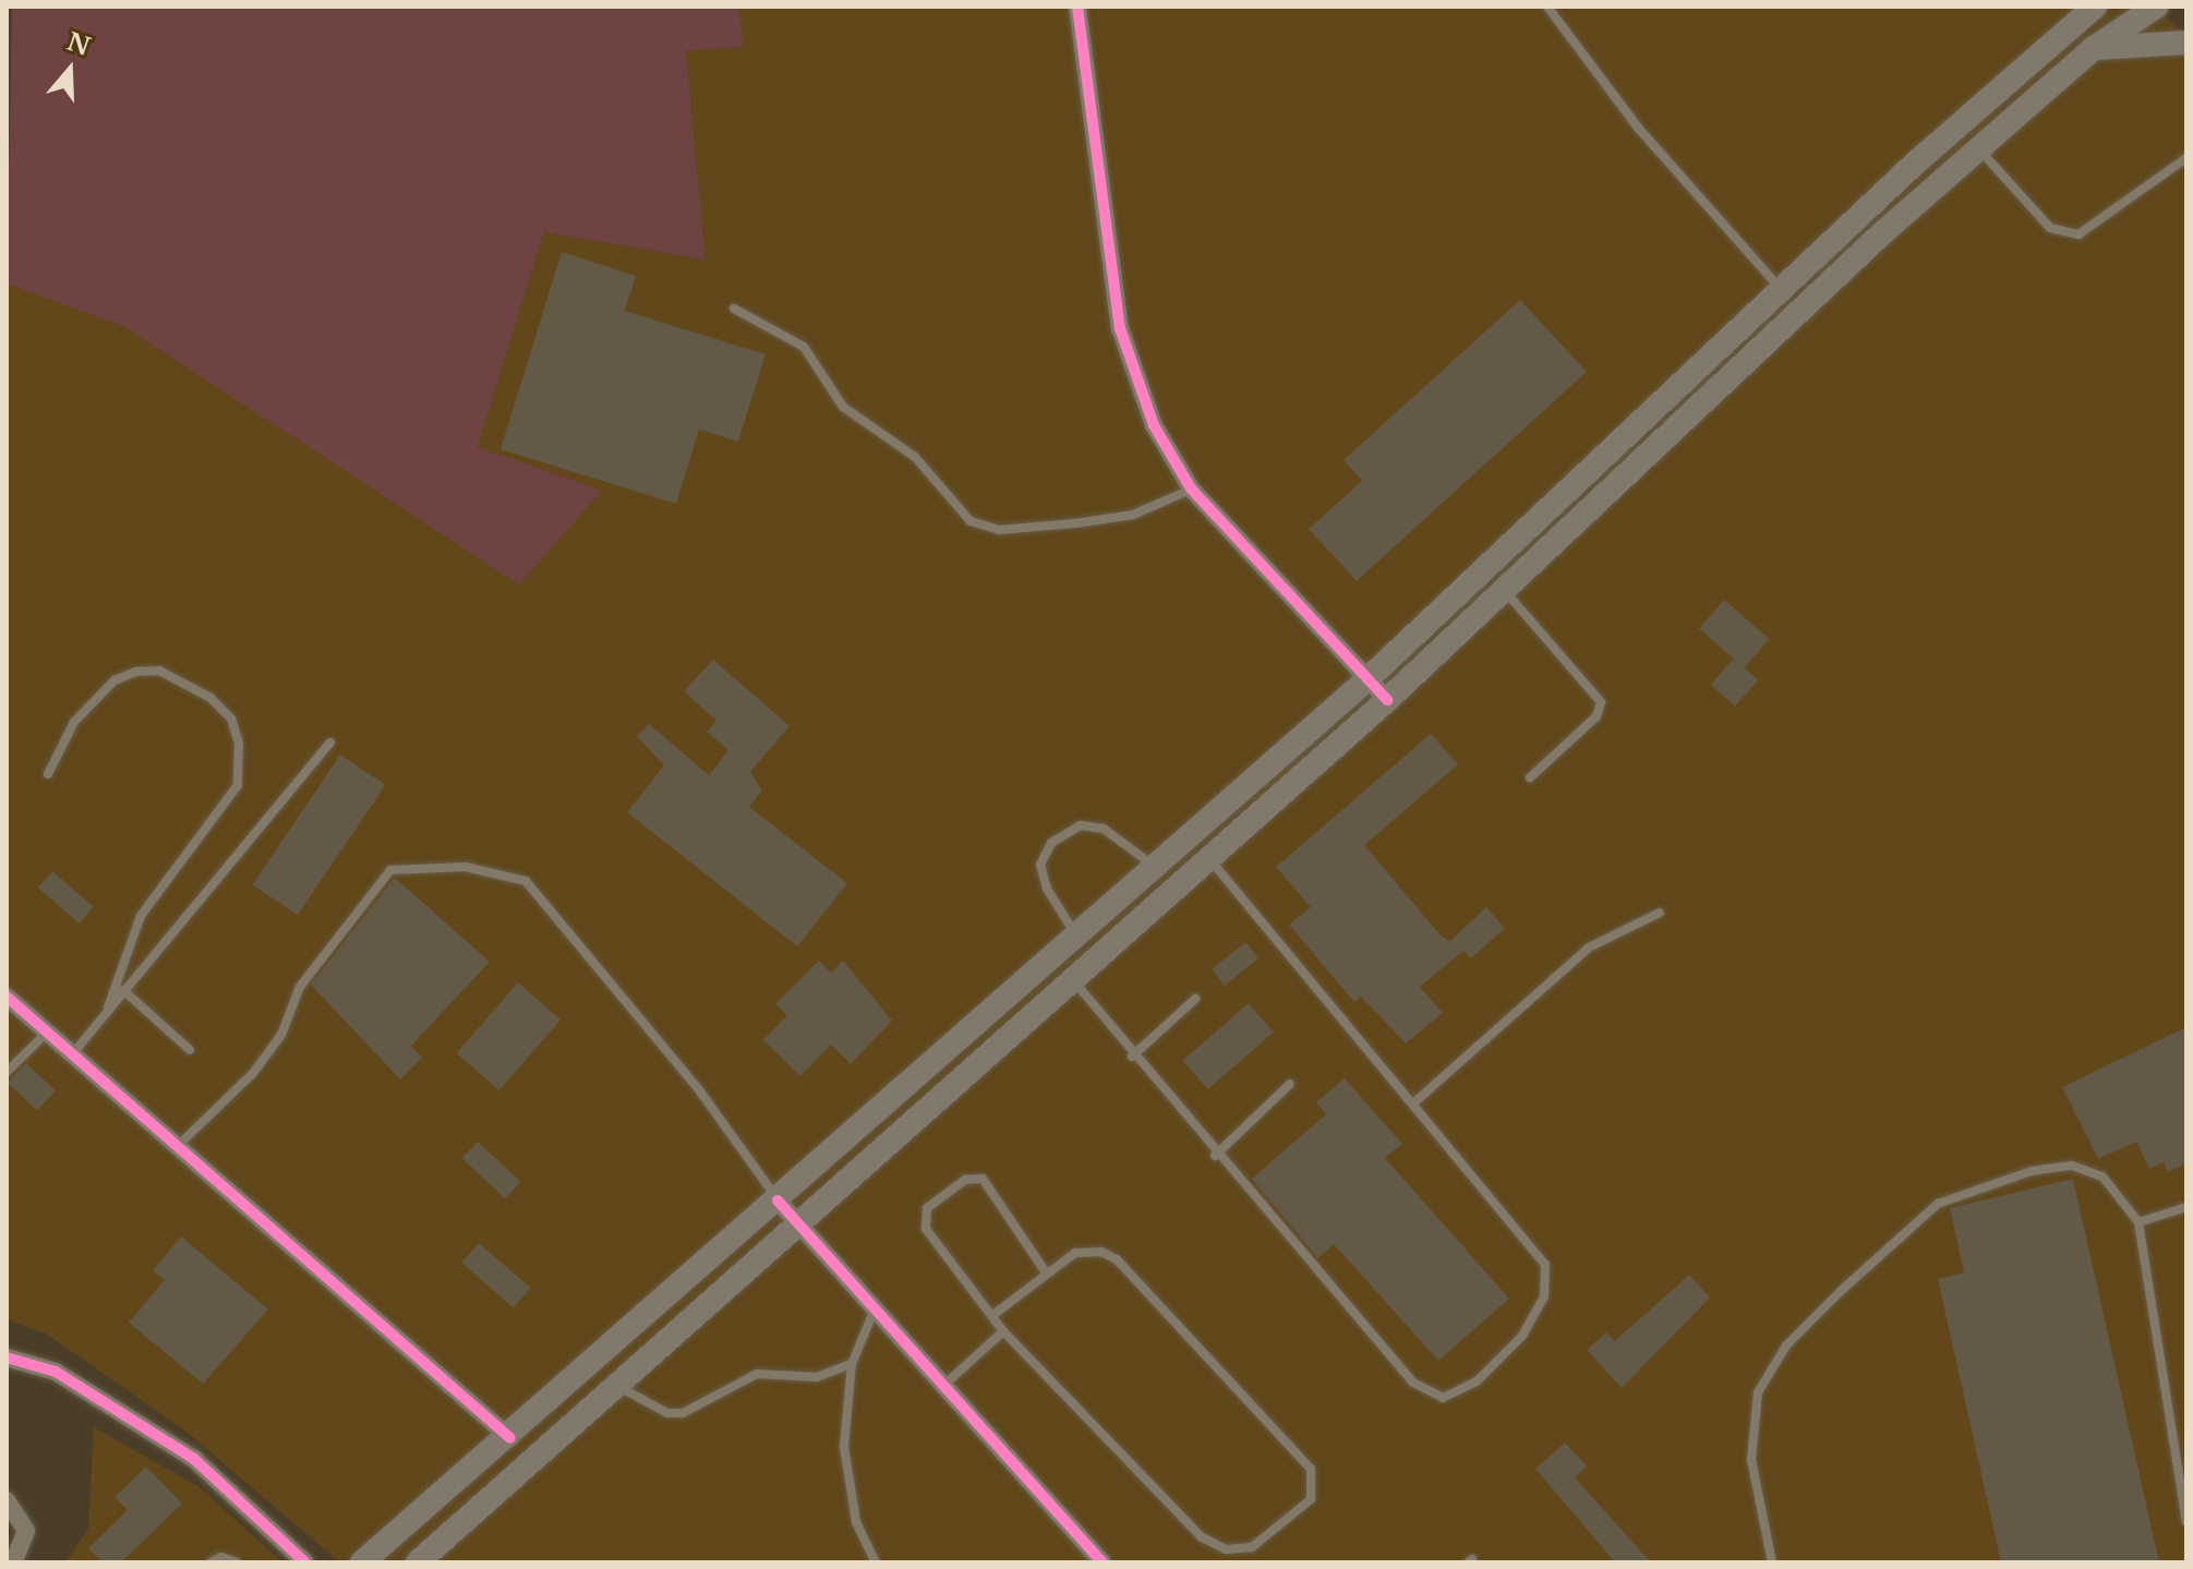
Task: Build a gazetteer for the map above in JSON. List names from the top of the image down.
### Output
{
  "north": "top"
}
